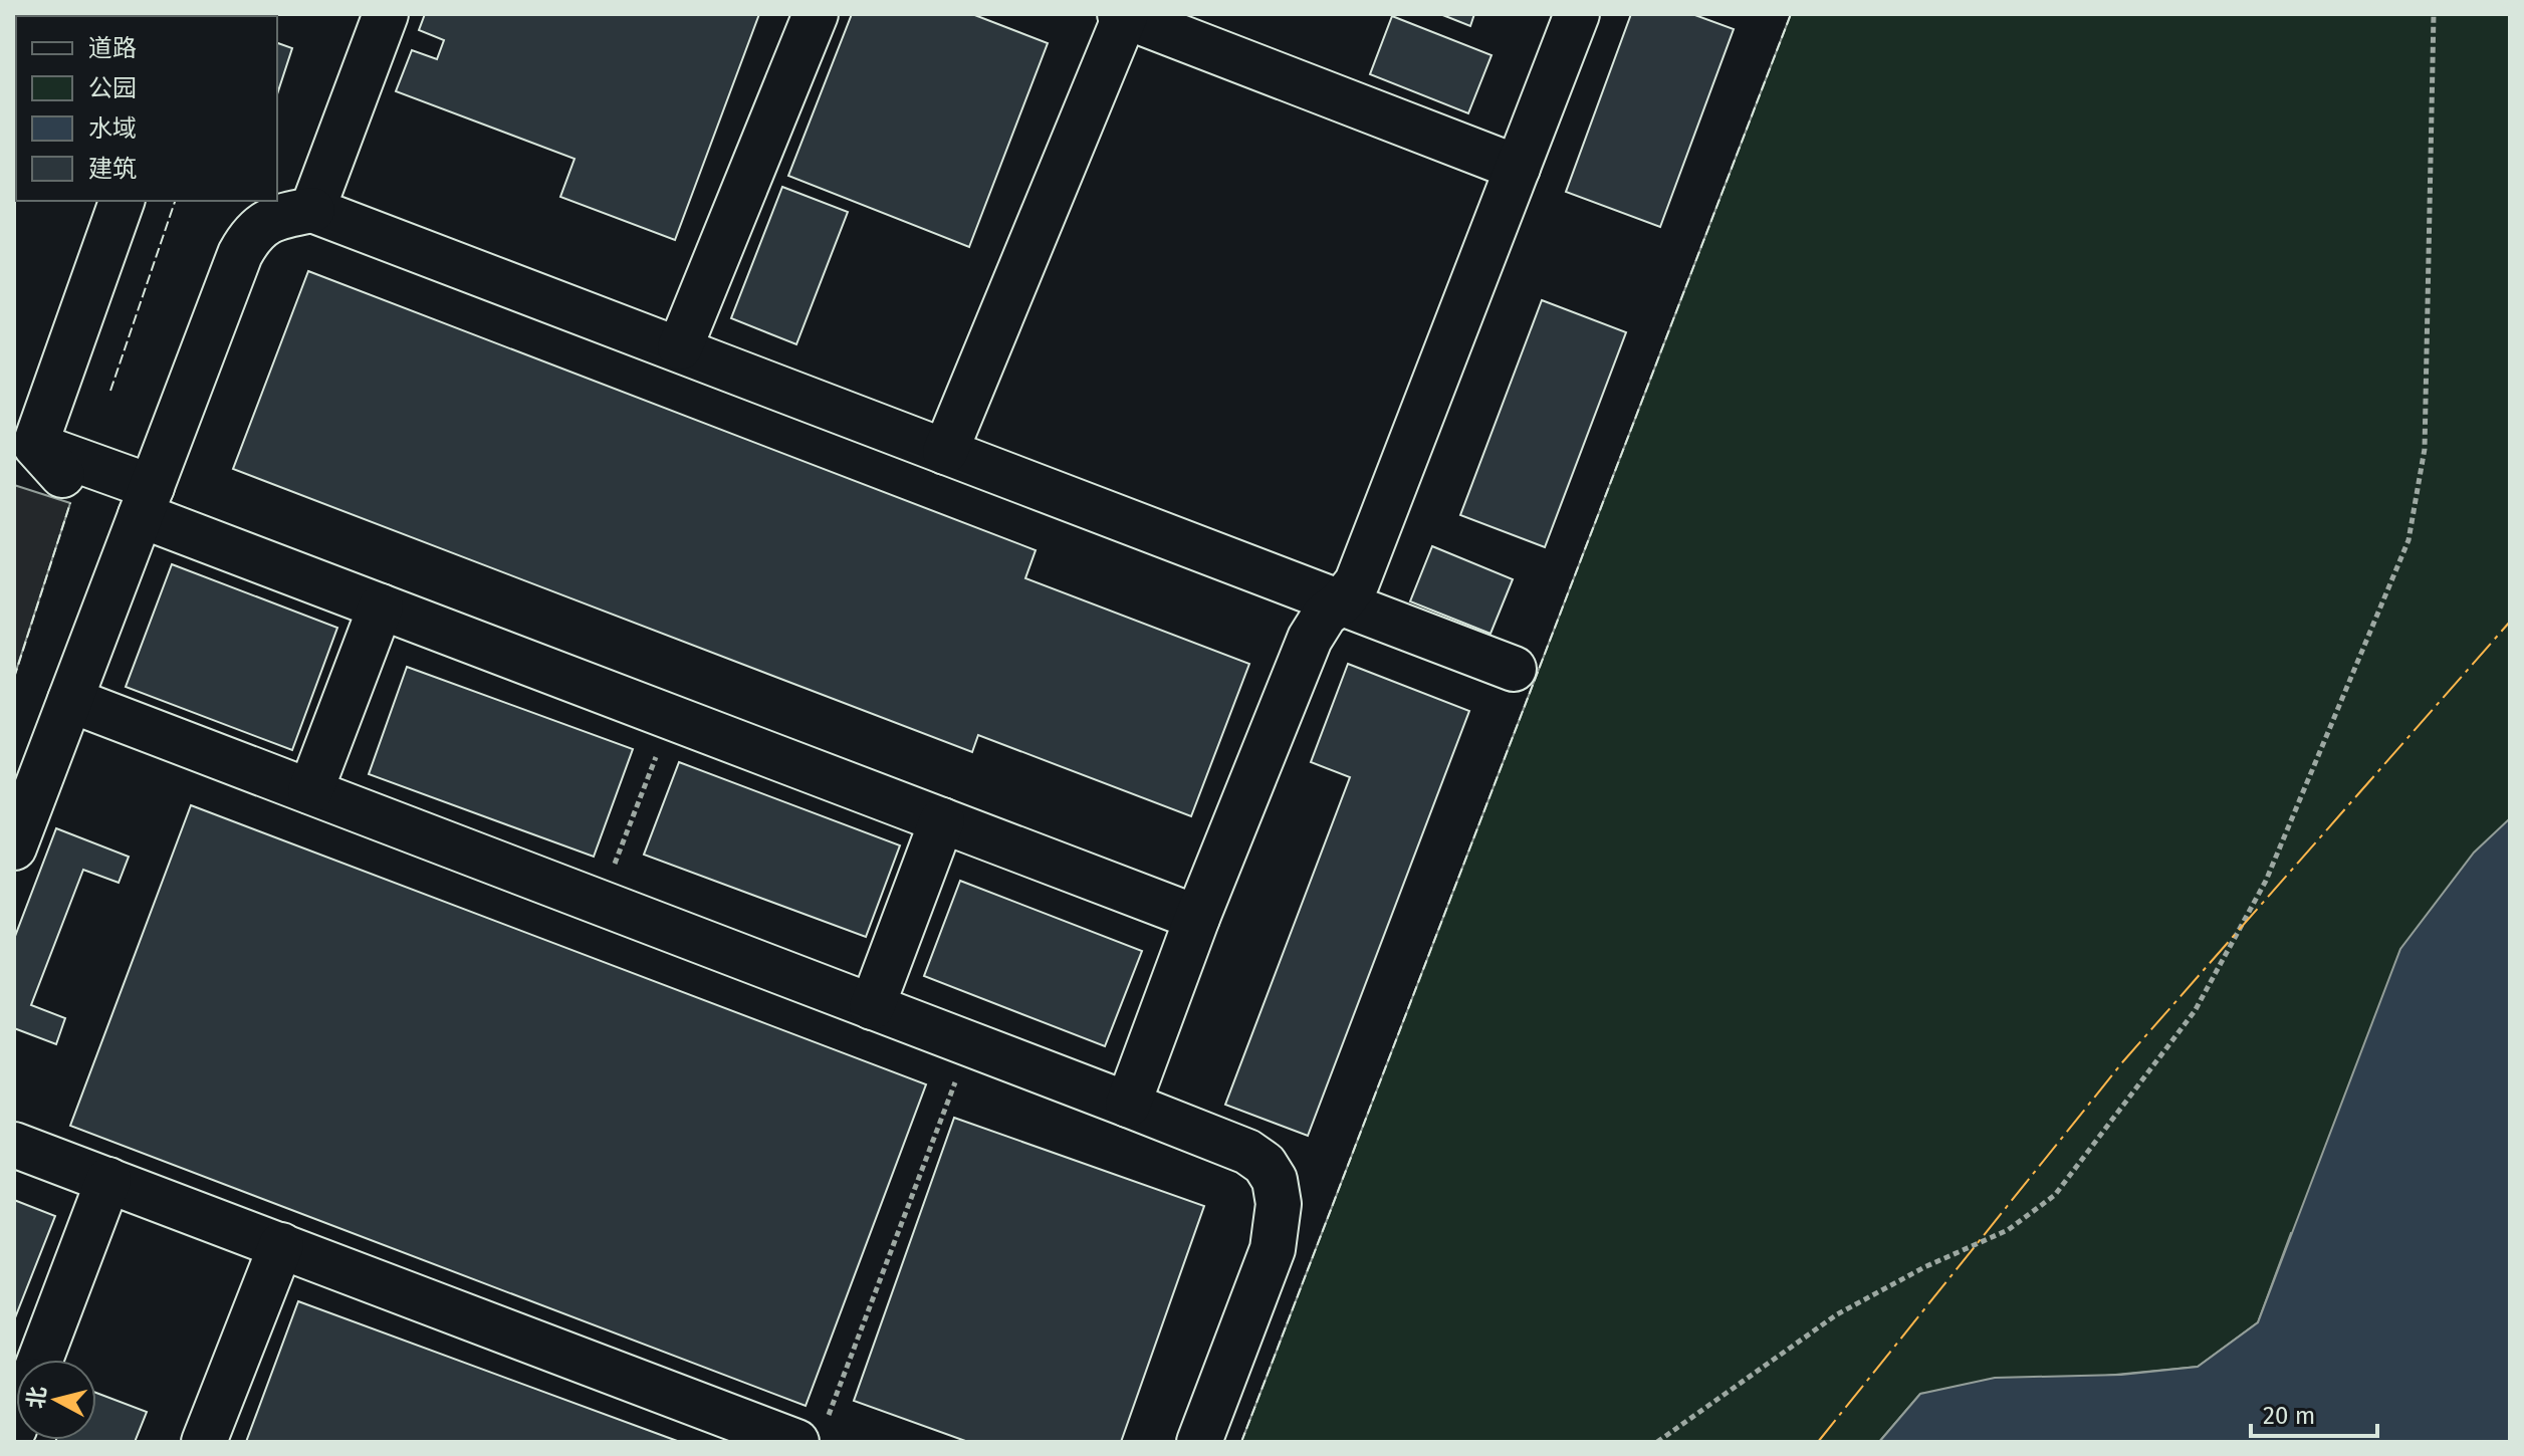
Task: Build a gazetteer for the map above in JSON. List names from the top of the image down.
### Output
{
  "legend": [
    "道路",
    "公园",
    "水域",
    "建筑"
  ],
  "scale_bar": "20 m",
  "north": "left"
}
